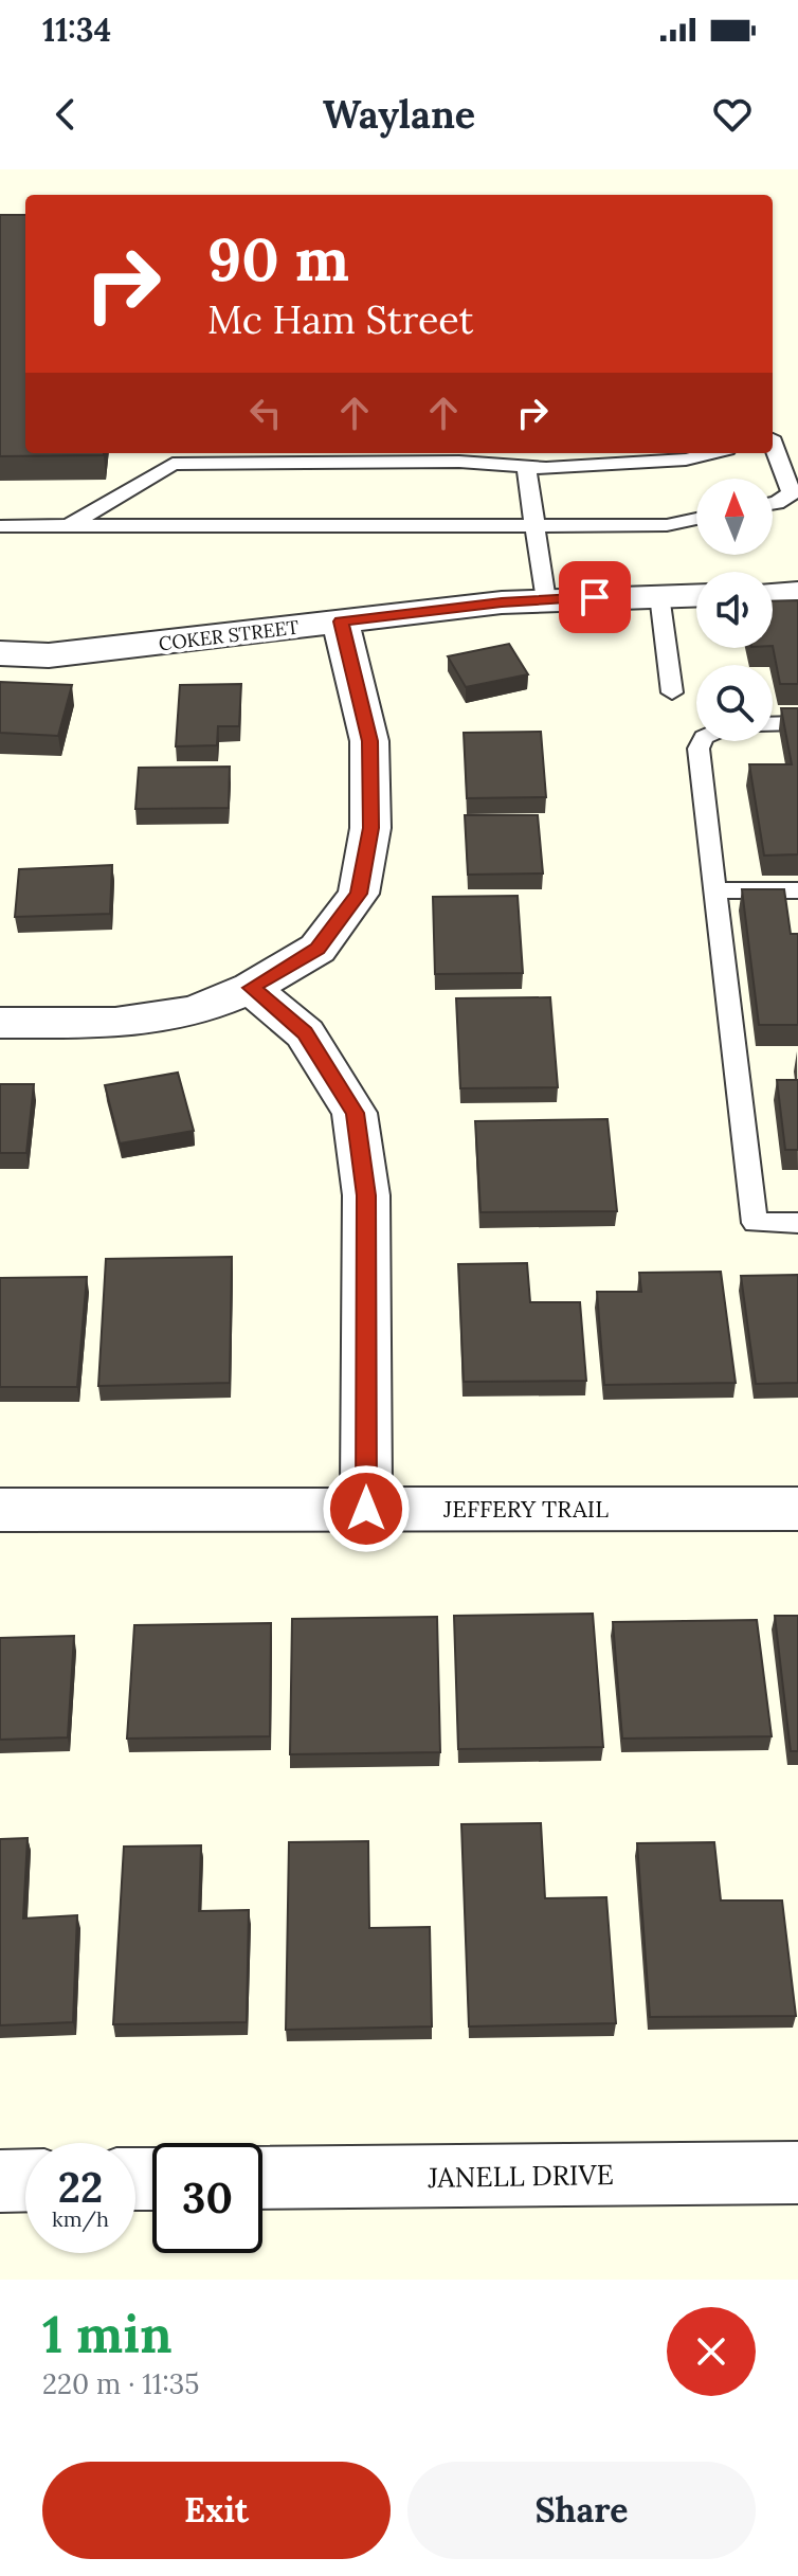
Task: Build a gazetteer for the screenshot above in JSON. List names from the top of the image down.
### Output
{
  "streets": {
    "street": ["COKER STREET", "JEFFERY TRAIL", "JANELL DRIVE"]
  },
  "north": "top",
  "page": {
    "status": "11:34",
    "header": "Waylane",
    "turn": ["90 m", "Mc Ham Street"],
    "speed": "22 km/h",
    "limit": "30",
    "heading": ["1 min", "220 m · 11:35"],
    "buttons": ["Exit", "Share"]
  }
}
